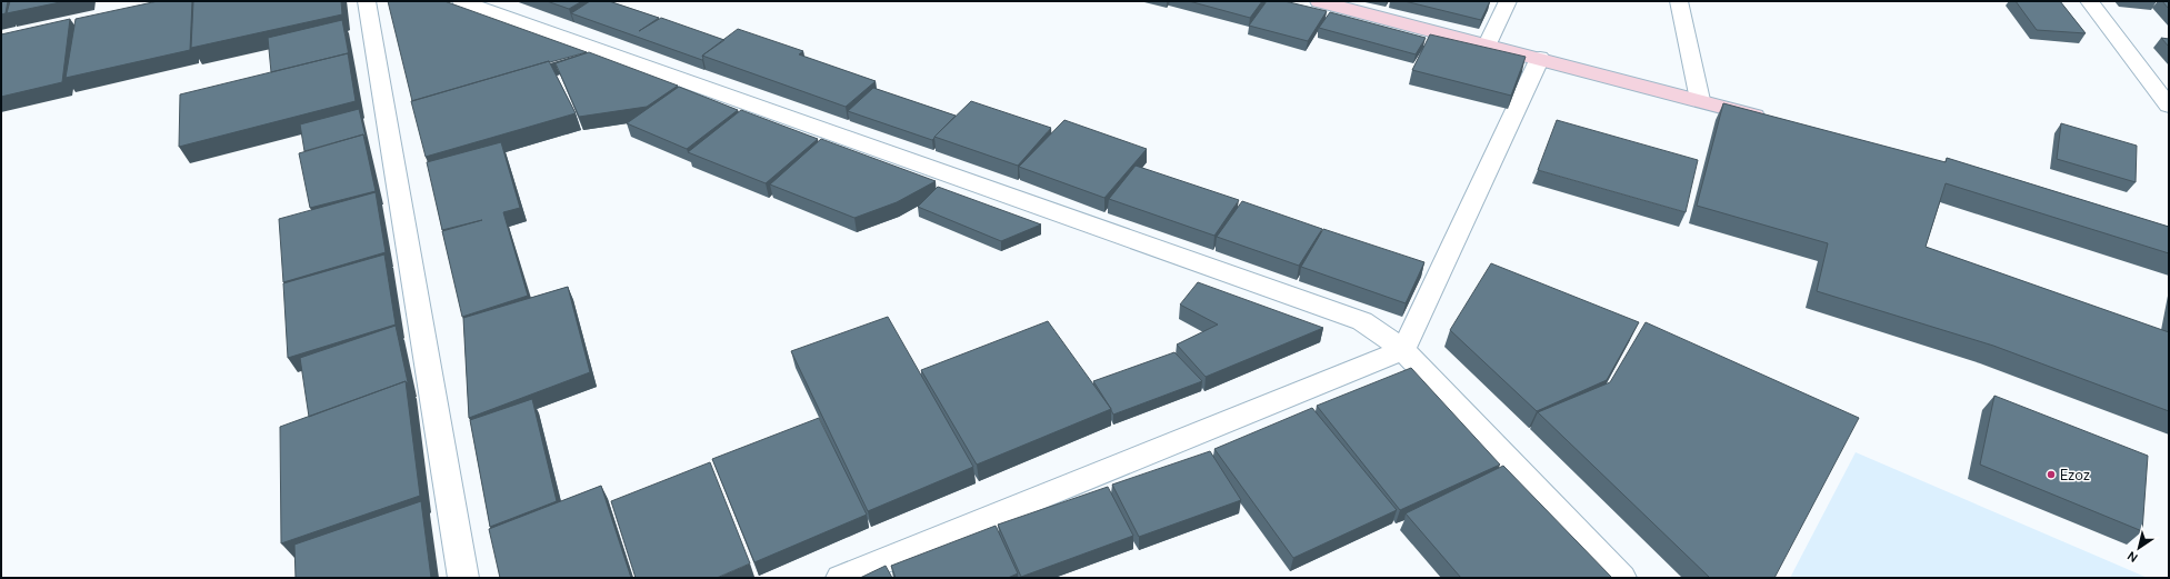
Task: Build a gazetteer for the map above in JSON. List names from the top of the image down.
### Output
{
  "places": ["Ezoz"],
  "north": "bottom left"
}
